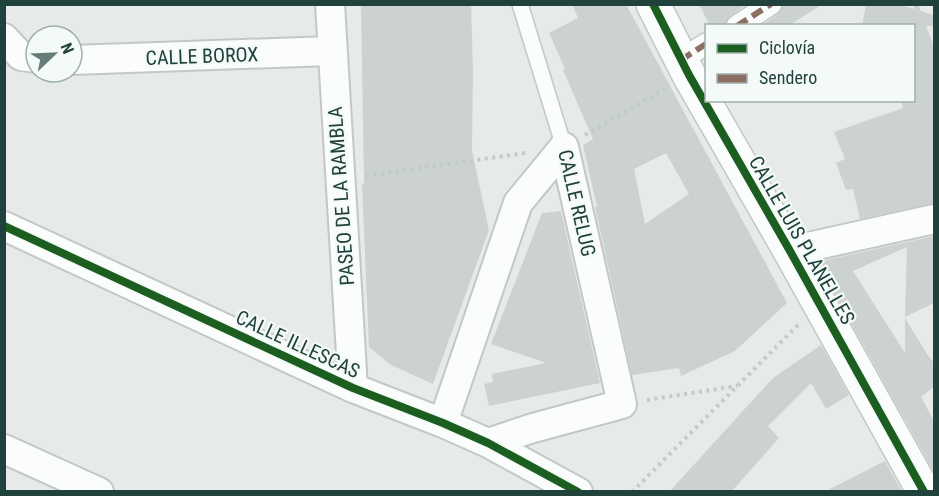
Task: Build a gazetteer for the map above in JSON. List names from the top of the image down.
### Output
{
  "streets": {
    "street": [
      "CALLE BOROX",
      "PASEO DE LA RAMBLA",
      "CALLE RELUG",
      "CALLE LUIS PLANELLES",
      "CALLE ILLESCAS"
    ]
  },
  "crossings": [
    ["CALLE BOROX", "PASEO DE LA RAMBLA"],
    ["PASEO DE LA RAMBLA", "CALLE ILLESCAS"]
  ],
  "legend": ["Ciclovía", "Sendero"],
  "north": "top right"
}
